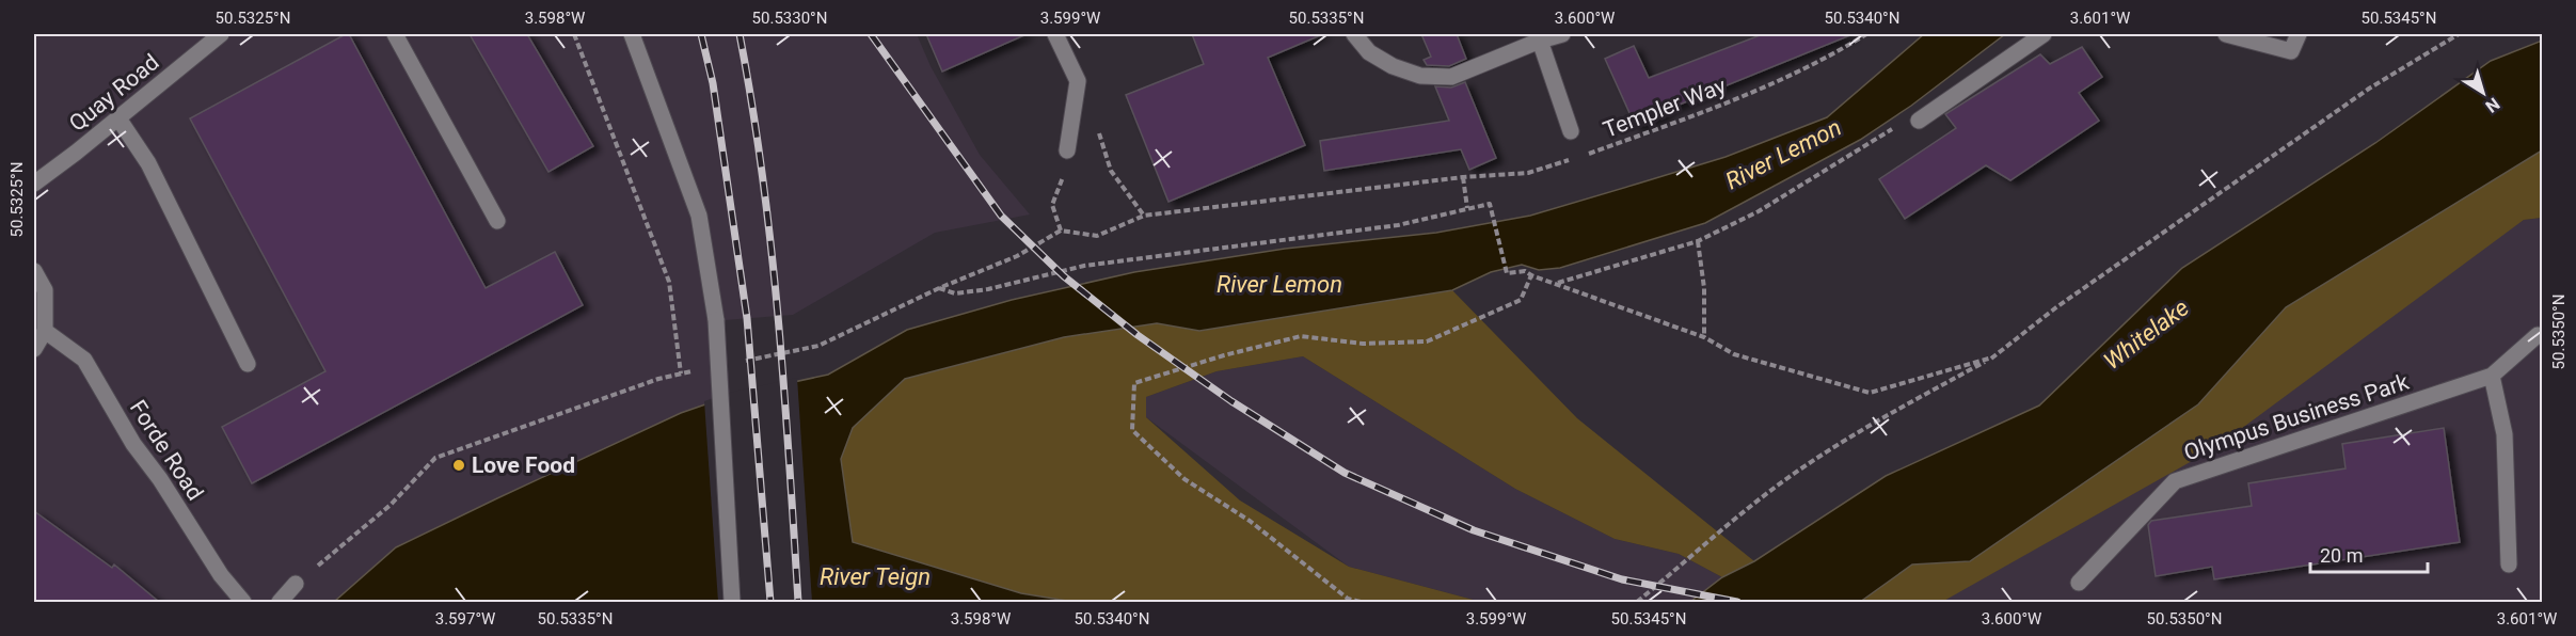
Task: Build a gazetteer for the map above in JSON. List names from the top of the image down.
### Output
{
  "streets": {
    "street": ["Quay Road", "Olympus Business Park", "Forde Road"],
    "path": ["Templer Way"]
  },
  "water": ["River Lemon", "Whitelake", "River Teign"],
  "places": ["Love Food"],
  "scale_bar": "20 m",
  "north": "bottom right",
  "coordinates": [
    "50.5325°N",
    "3.598°W",
    "50.5330°N",
    "3.599°W",
    "50.5335°N",
    "3.600°W",
    "50.5340°N",
    "3.601°W",
    "50.5345°N",
    "50.5350°N",
    "3.597°W"
  ]
}
